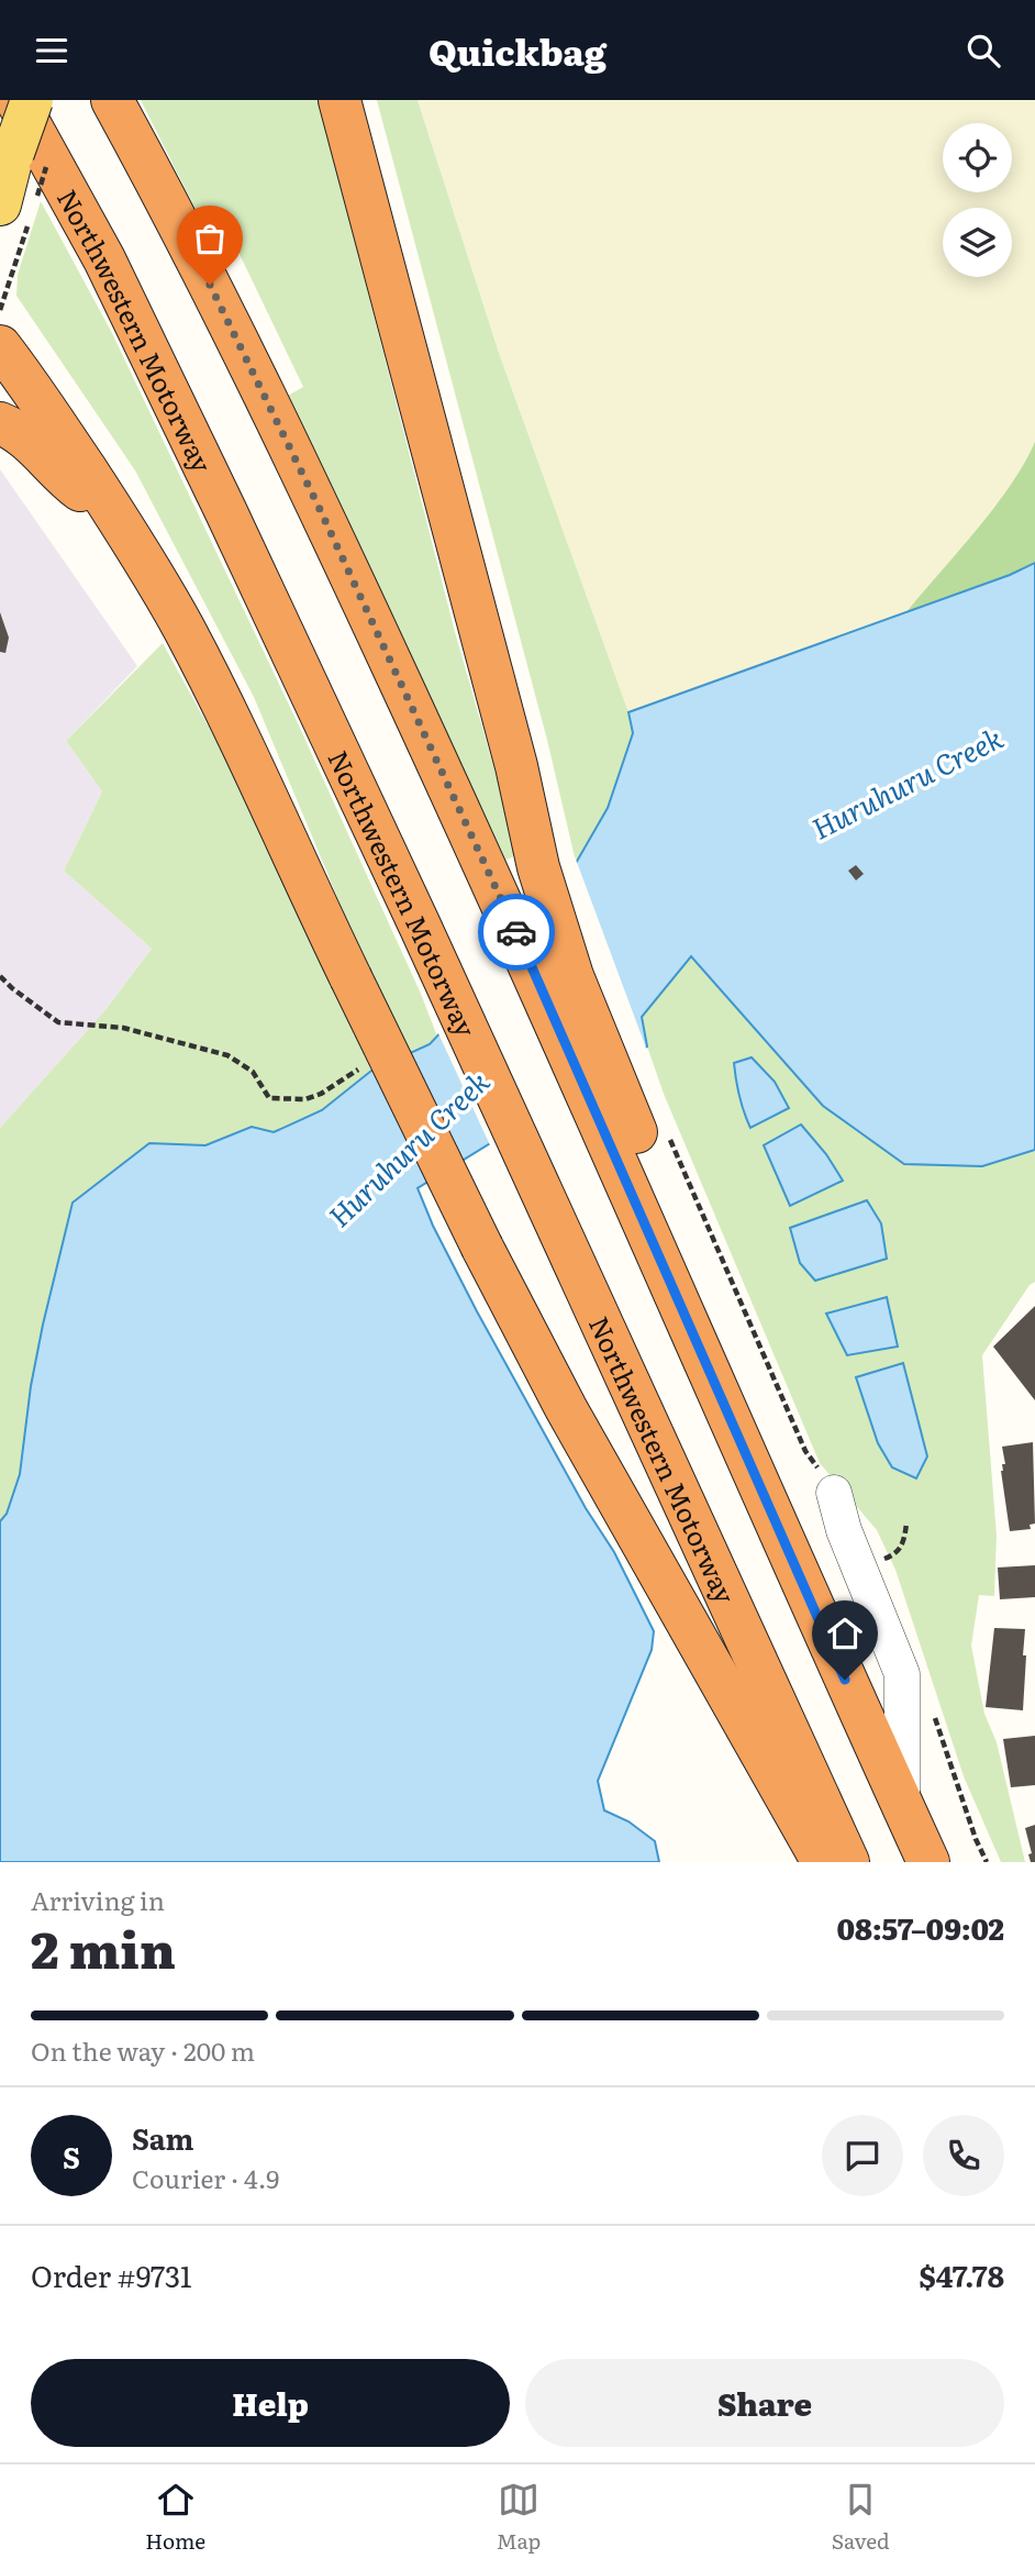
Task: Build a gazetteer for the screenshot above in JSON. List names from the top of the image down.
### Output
{
  "streets": {
    "highway": ["Northwestern Motorway"]
  },
  "water": ["Huruhuru Creek"],
  "page": {
    "header": "Quickbag",
    "heading": ["2 min", "Arriving in", "08:57–09:02"],
    "panel": [
      "Sam",
      "Courier · 4.9",
      "Order #9731",
      "$47.78"
    ],
    "bar": "On the way · 200 m",
    "round": "S",
    "buttons": ["Help", "Share"],
    "tabs": ["Home", "Map", "Saved"]
  }
}
